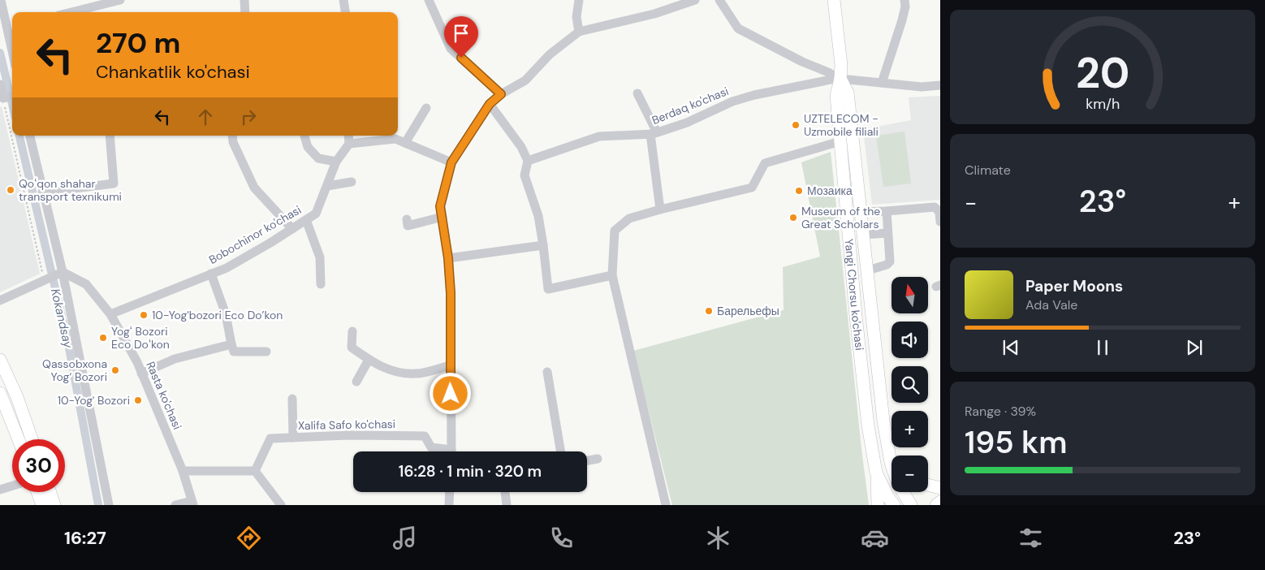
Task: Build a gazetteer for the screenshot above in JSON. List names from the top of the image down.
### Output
{
  "streets": {
    "main road": ["Yangi Chorsu ko'chasi"],
    "street": [
      "Berdaq ko'chasi",
      "Bobochinor ko'chasi",
      "Rasta ko'chasi",
      "Xalifa Safo ko'chasi"
    ]
  },
  "crossings": [
    ["Berdaq ko'chasi", "Yangi Chorsu ko'chasi"],
    ["Bobochinor ko'chasi", "Rasta ko'chasi"]
  ],
  "water": ["Kokandsay"],
  "places": [
    "UZTELECOM - Uzmobile filiali",
    "Qoʻqon shahar transport texnikumi",
    "Мозаика",
    "Museum of the Great Scholars",
    "Барельефы",
    "10-Yog'bozori Eco Do’kon",
    "Yogʻ Bozori Eco Doʻkon",
    "Qassobxona Yog‘ Bozori",
    "10-Yog' Bozori"
  ],
  "north": "top",
  "page": {
    "turn": ["270 m", "Chankatlik ko'chasi"],
    "tile": [
      "Climate",
      ["Range · 39%", "195 km"]
    ],
    "heat": ["−", "23°", "+"],
    "song": ["Paper Moons", "Ada Vale"],
    "map_buttons": ["+", "−"],
    "limit": "30",
    "trip": "16:28 · 1 min · 320 m",
    "tabs": ["16:27", "23°"],
    "gauge": ["20", "km/h"]
  }
}
